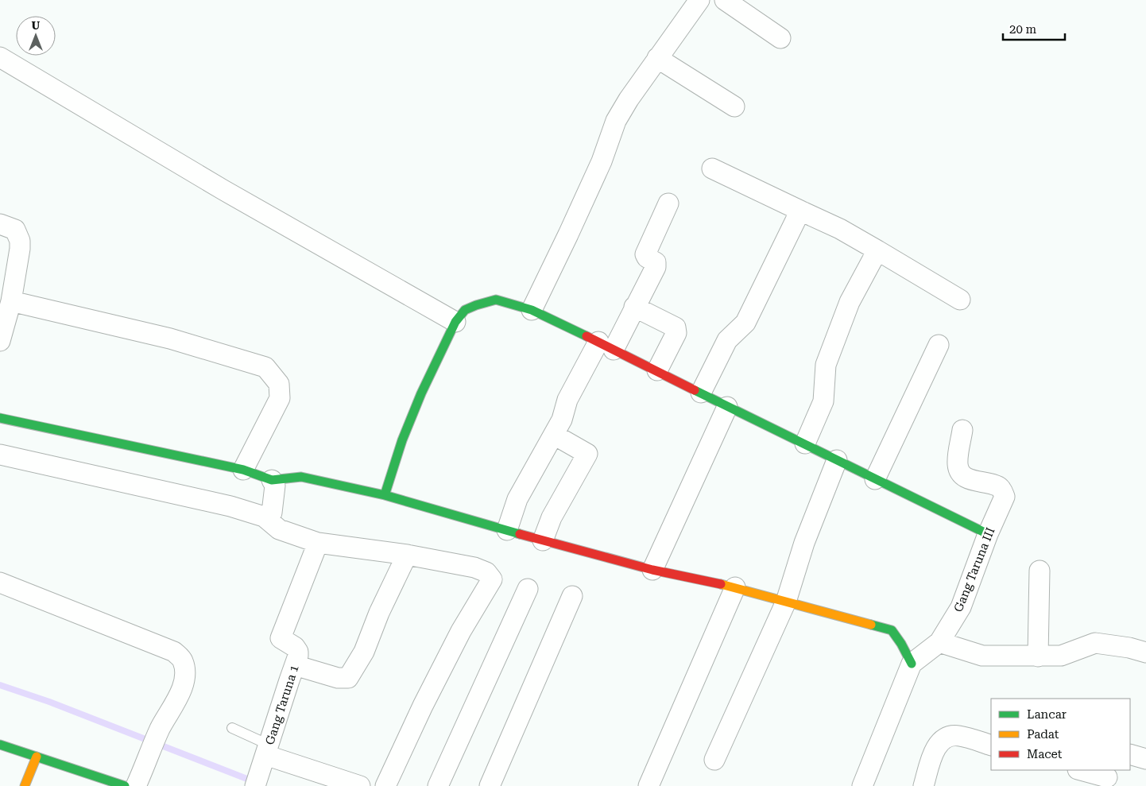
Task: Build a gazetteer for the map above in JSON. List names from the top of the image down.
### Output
{
  "streets": {
    "street": ["Gang Taruna III", "Gang Taruna 1"]
  },
  "legend": ["Lancar", "Padat", "Macet"],
  "scale_bar": "20 m",
  "north": "top"
}
